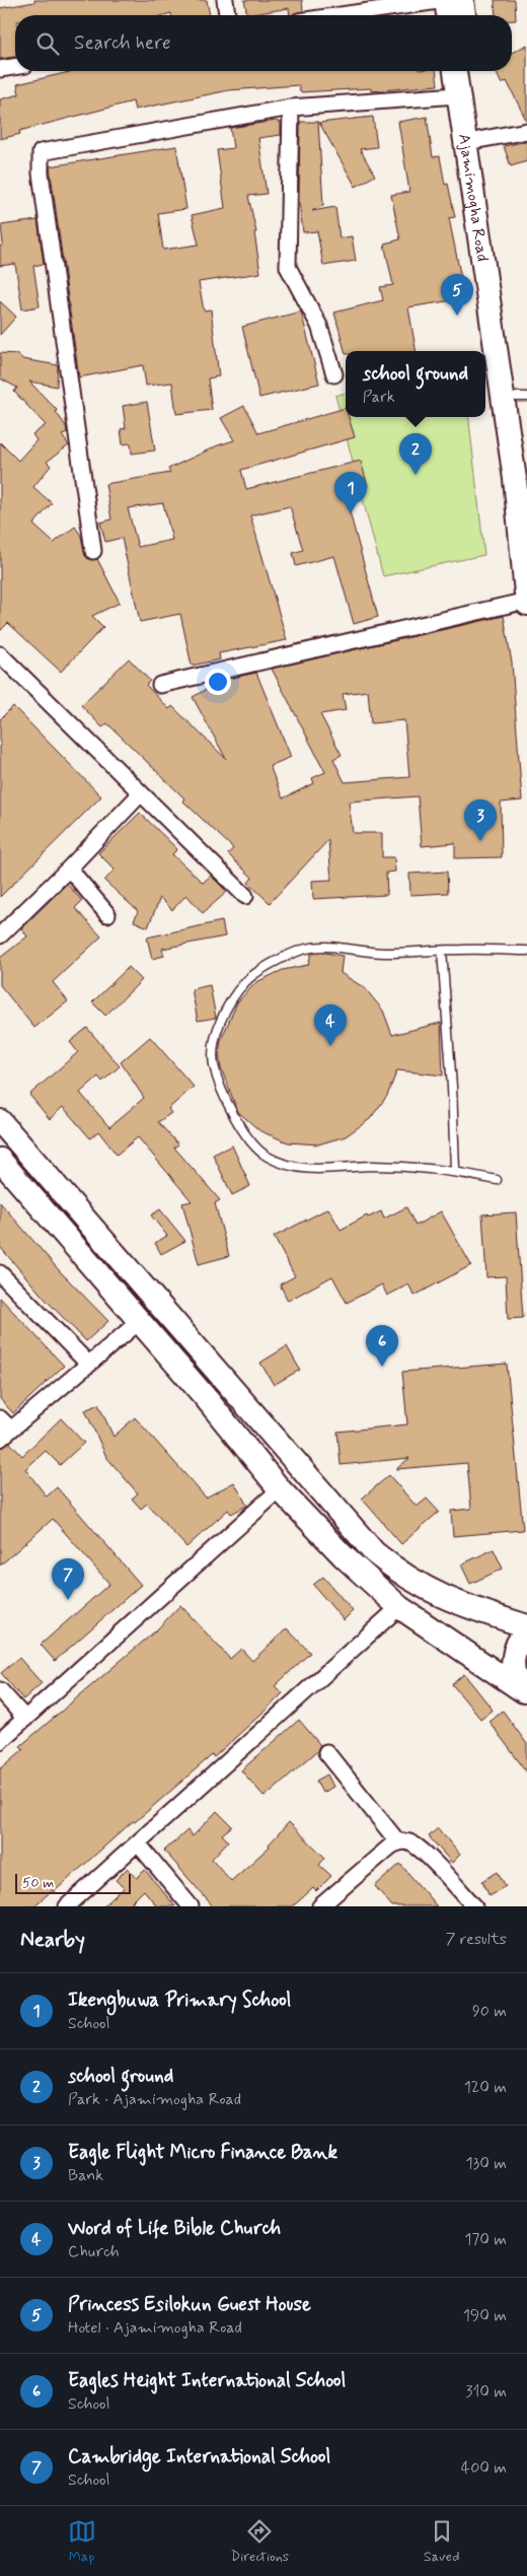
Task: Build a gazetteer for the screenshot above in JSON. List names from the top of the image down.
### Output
{
  "streets": {
    "main road": ["Ajamimogha Road"]
  },
  "scale_bar": "50 m",
  "page": {
    "search": "Search here",
    "pins": [
      "5",
      "2",
      "1",
      "3",
      "4",
      "6",
      "7"
    ],
    "popup": ["school ground", "Park"],
    "scale": "50 m",
    "heading": ["Nearby", "7 results"],
    "list": [
      {
        "mark": "1",
        "name": "Ikengbuwa Primary School",
        "note": "School",
        "value": "90 m"
      },
      {
        "mark": "2",
        "name": "school ground",
        "note": "Park · Ajamimogha Road",
        "value": "120 m"
      },
      {
        "mark": "3",
        "name": "Eagle Flight Micro Finance Bank",
        "note": "Bank",
        "value": "130 m"
      },
      {
        "mark": "4",
        "name": "Word of Life Bible Church",
        "note": "Church",
        "value": "170 m"
      },
      {
        "mark": "5",
        "name": "Princess Esilokun Guest House",
        "note": "Hotel · Ajamimogha Road",
        "value": "190 m"
      },
      {
        "mark": "6",
        "name": "Eagles Height International School",
        "note": "School",
        "value": "310 m"
      },
      {
        "mark": "7",
        "name": "Cambridge International School",
        "note": "School",
        "value": "400 m"
      }
    ],
    "nav": ["Map", "Directions", "Saved"]
  }
}
